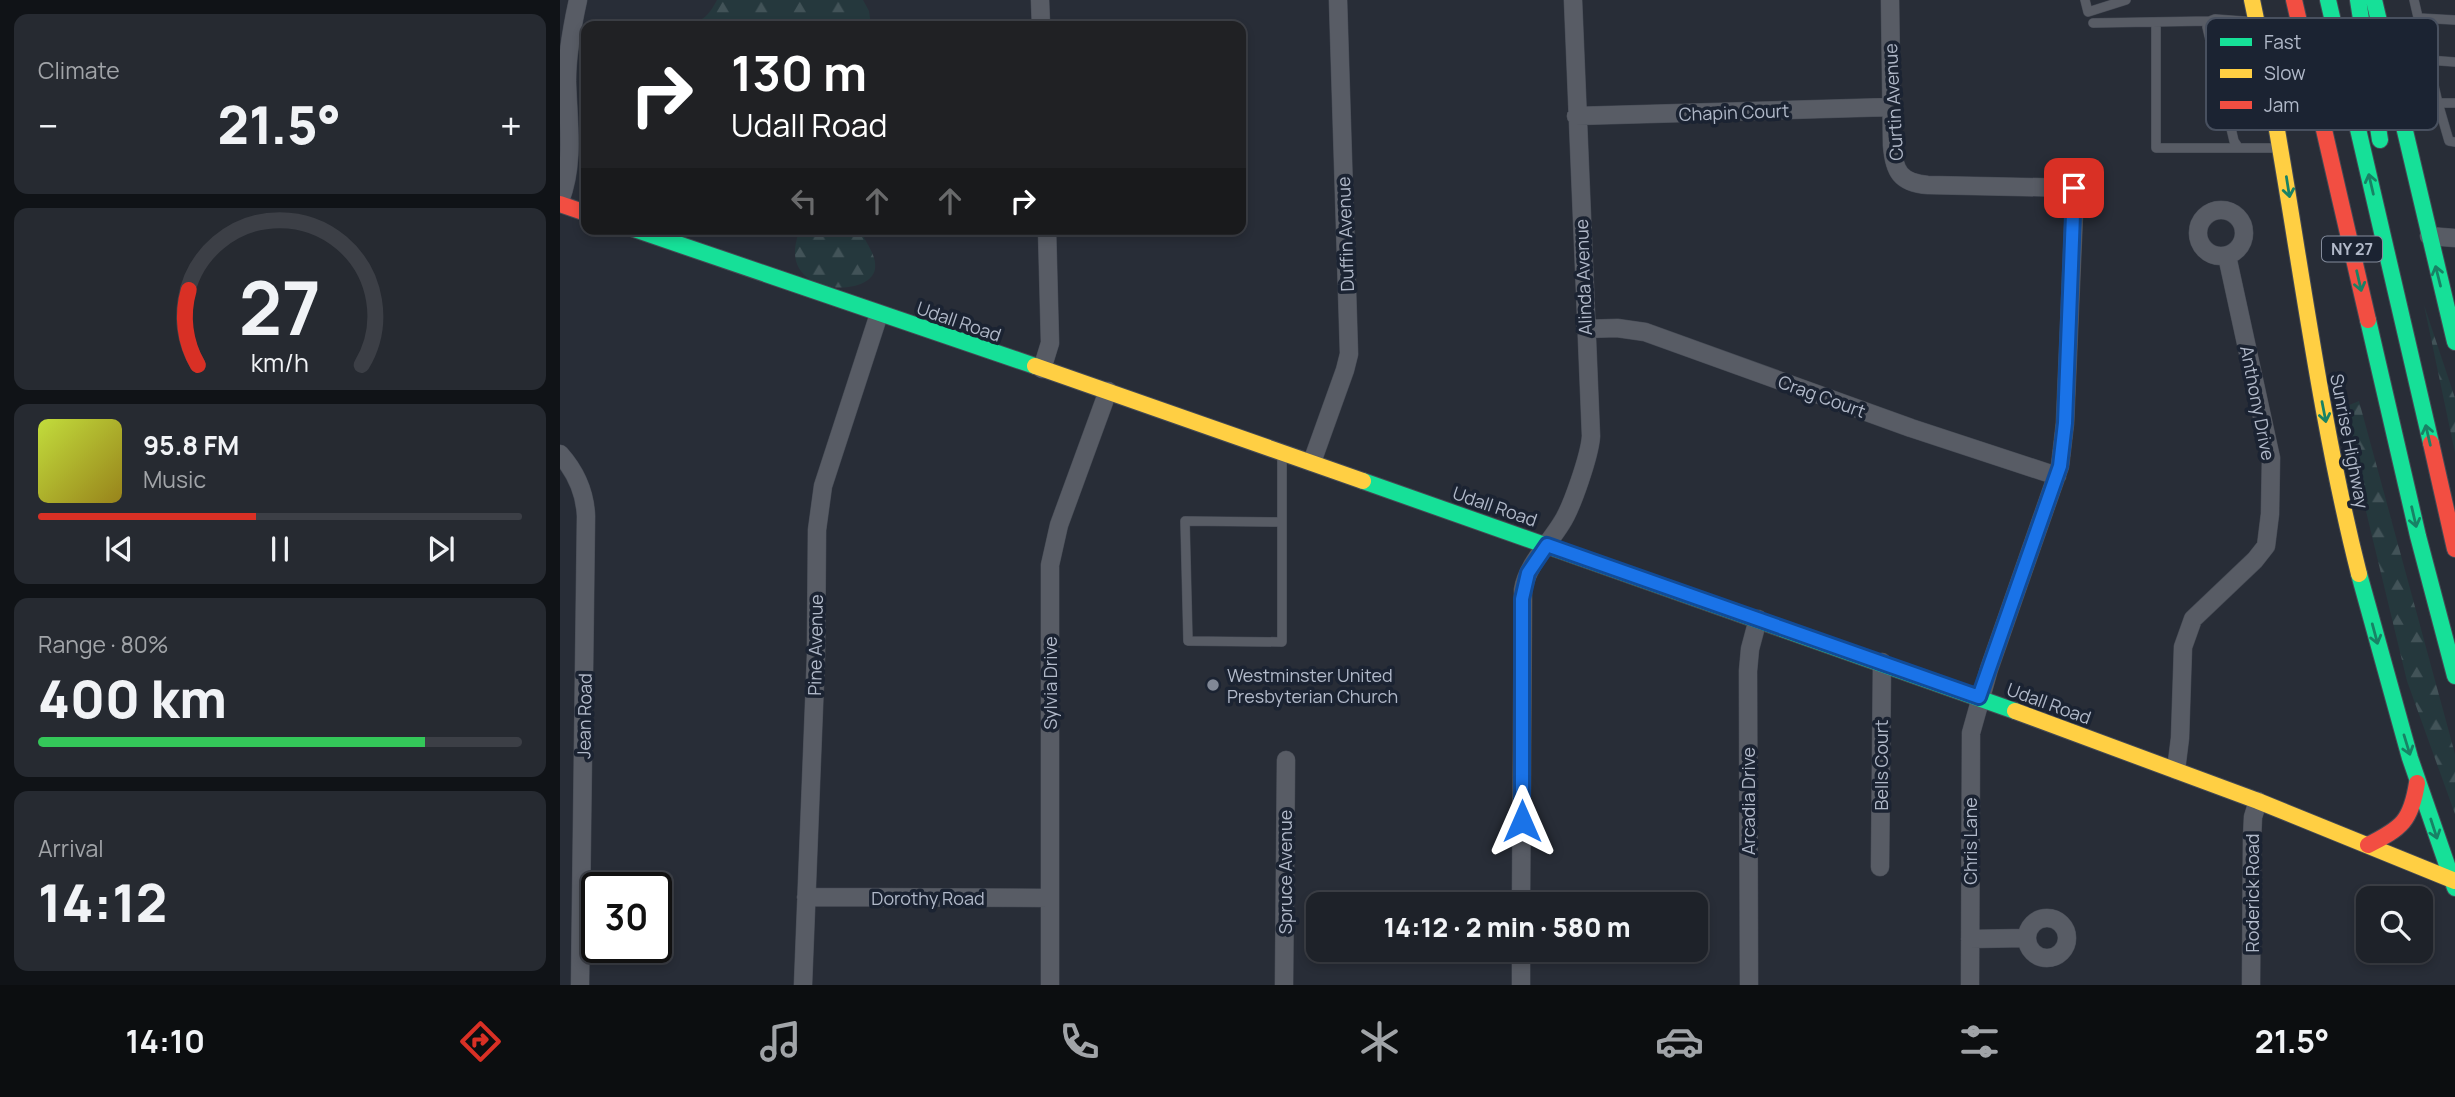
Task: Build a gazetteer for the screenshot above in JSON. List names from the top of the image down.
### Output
{
  "streets": {
    "main road": ["NY 27", "Udall Road", "Sunrise Highway"],
    "street": [
      "Curtin Avenue",
      "Chapin Court",
      "Duffin Avenue",
      "Alinda Avenue",
      "Crag Court",
      "Anthony Drive",
      "Pine Avenue",
      "Sylvia Drive",
      "Jean Road",
      "Bells Court",
      "Arcadia Drive",
      "Chris Lane",
      "Spruce Avenue",
      "Roderick Road",
      "Dorothy Road"
    ]
  },
  "crossings": [
    ["Curtin Avenue", "Chapin Court"],
    ["Curtin Avenue", "Udall Road"],
    ["Curtin Avenue", "Crag Court"],
    ["Curtin Avenue", "Chris Lane"],
    ["Chapin Court", "Alinda Avenue"],
    ["Duffin Avenue", "Udall Road"],
    ["Alinda Avenue", "Udall Road"],
    ["Alinda Avenue", "Crag Court"],
    ["Udall Road", "Anthony Drive"],
    ["Udall Road", "Sunrise Highway"],
    ["Udall Road", "Pine Avenue"],
    ["Udall Road", "Sylvia Drive"],
    ["Udall Road", "Bells Court"],
    ["Udall Road", "Arcadia Drive"],
    ["Udall Road", "Chris Lane"],
    ["Udall Road", "Roderick Road"],
    ["Pine Avenue", "Dorothy Road"],
    ["Sylvia Drive", "Dorothy Road"]
  ],
  "places": ["Westminster United Presbyterian Church"],
  "legend": ["Fast", "Slow", "Jam"],
  "page": {
    "tile": [
      "Climate",
      ["Range · 80%", "400 km"],
      ["Arrival", "14:12"]
    ],
    "turn": ["130 m", "Udall Road"],
    "heat": ["−", "21.5°", "+"],
    "song": ["95.8 FM", "Music"],
    "limit": "30",
    "trip": "14:12 · 2 min · 580 m",
    "tabs": ["14:10", "21.5°"],
    "gauge": ["27", "km/h"]
  }
}
